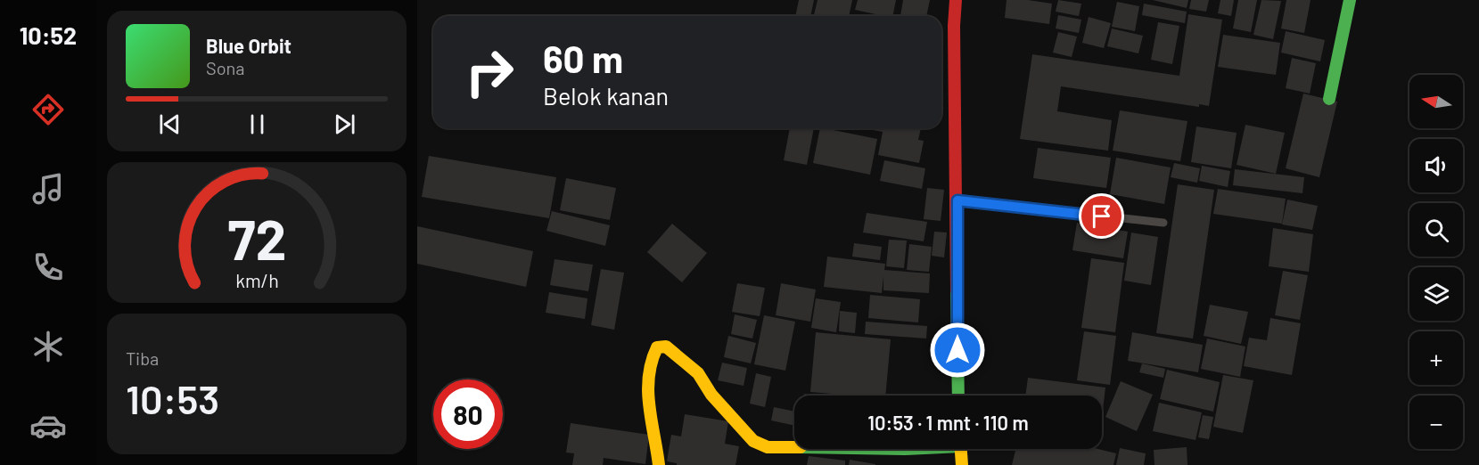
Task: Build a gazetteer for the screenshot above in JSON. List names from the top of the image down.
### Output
{
  "north": "left",
  "page": {
    "tabs": "10:52",
    "turn": ["60 m", "Belok kanan"],
    "song": ["Blue Orbit", "Sona"],
    "map_buttons": ["+", "−"],
    "tile": ["Tiba", "10:53"],
    "limit": "80",
    "trip": "10:53 · 1 mnt · 110 m",
    "gauge": ["72", "km/h"]
  }
}
